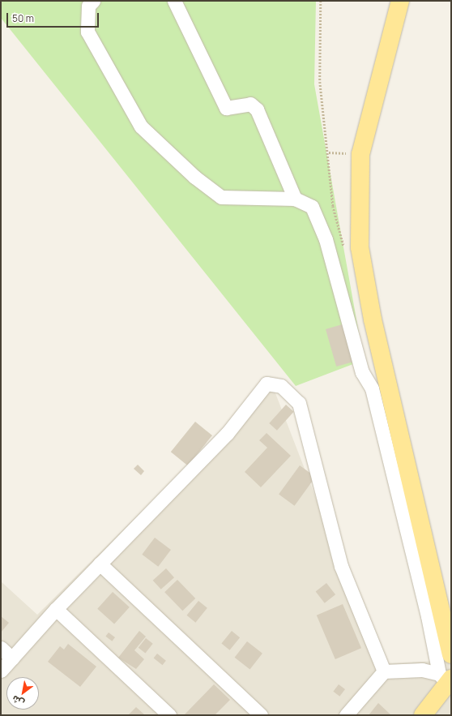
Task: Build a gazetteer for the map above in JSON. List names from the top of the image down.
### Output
{
  "scale_bar": "50 m",
  "north": "bottom left"
}
